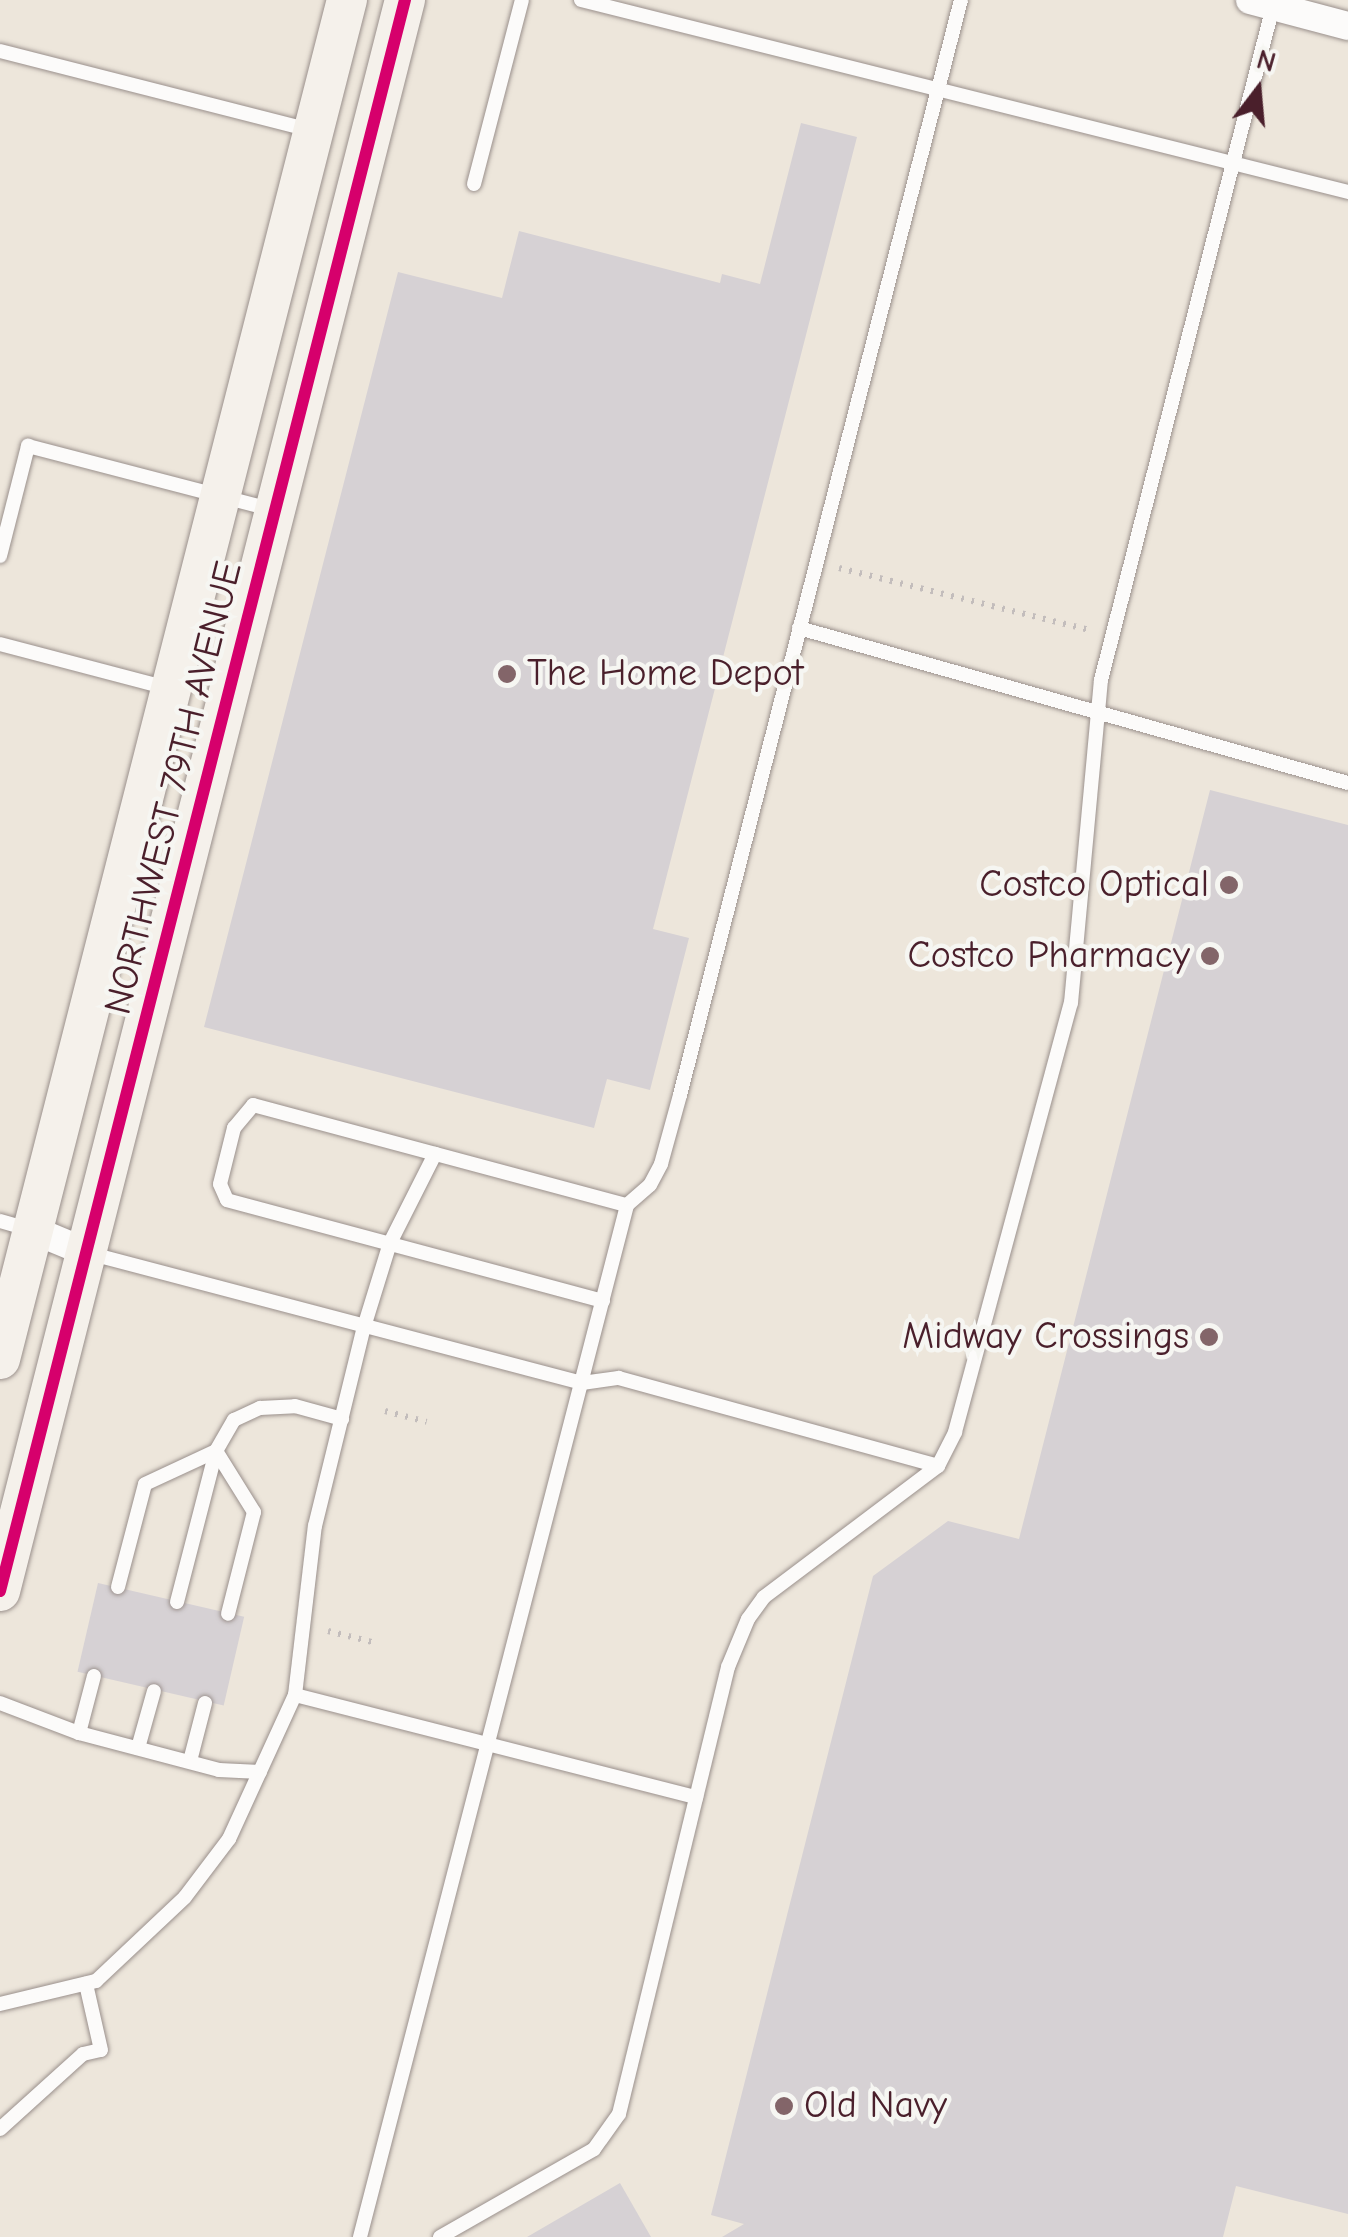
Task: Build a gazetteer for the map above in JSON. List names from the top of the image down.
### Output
{
  "streets": {
    "street": ["NORTHWEST 79TH AVENUE"]
  },
  "places": [
    "The Home Depot",
    "Costco Optical",
    "Costco Pharmacy",
    "Midway Crossings",
    "Old Navy"
  ],
  "north": "top"
}
